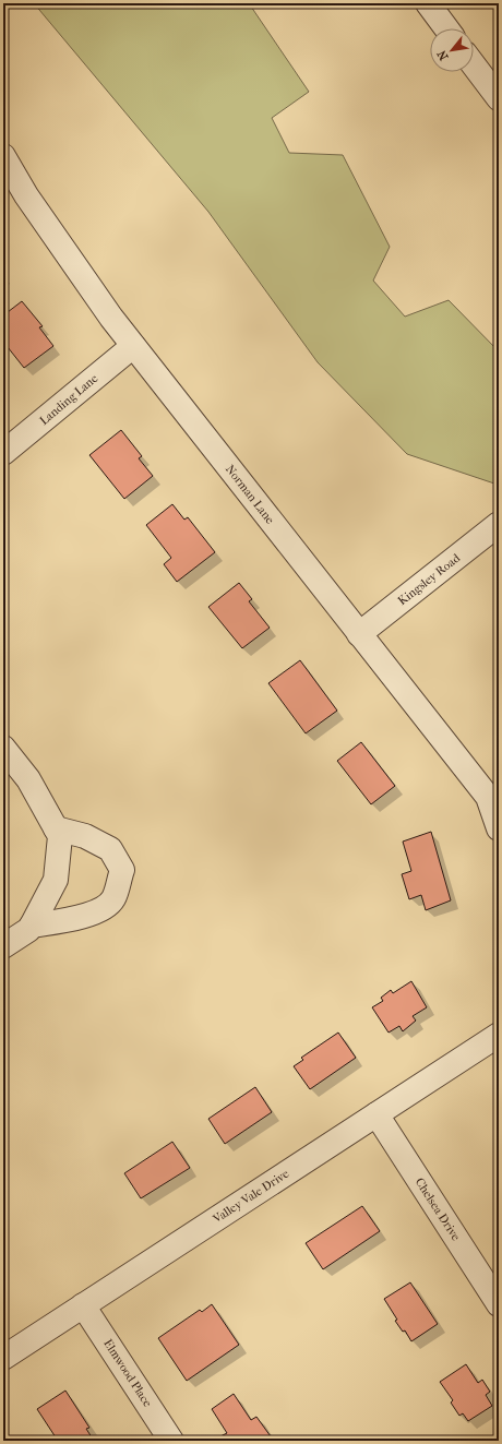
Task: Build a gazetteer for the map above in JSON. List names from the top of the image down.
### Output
{
  "streets": {
    "street": [
      "Landing Lane",
      "Norman Lane",
      "Kingsley Road",
      "Valley Vale Drive",
      "Chelsea Drive",
      "Elmwood Place"
    ]
  },
  "crossings": [
    ["Landing Lane", "Norman Lane"],
    ["Norman Lane", "Kingsley Road"],
    ["Valley Vale Drive", "Chelsea Drive"],
    ["Valley Vale Drive", "Elmwood Place"]
  ],
  "north": "bottom left"
}
